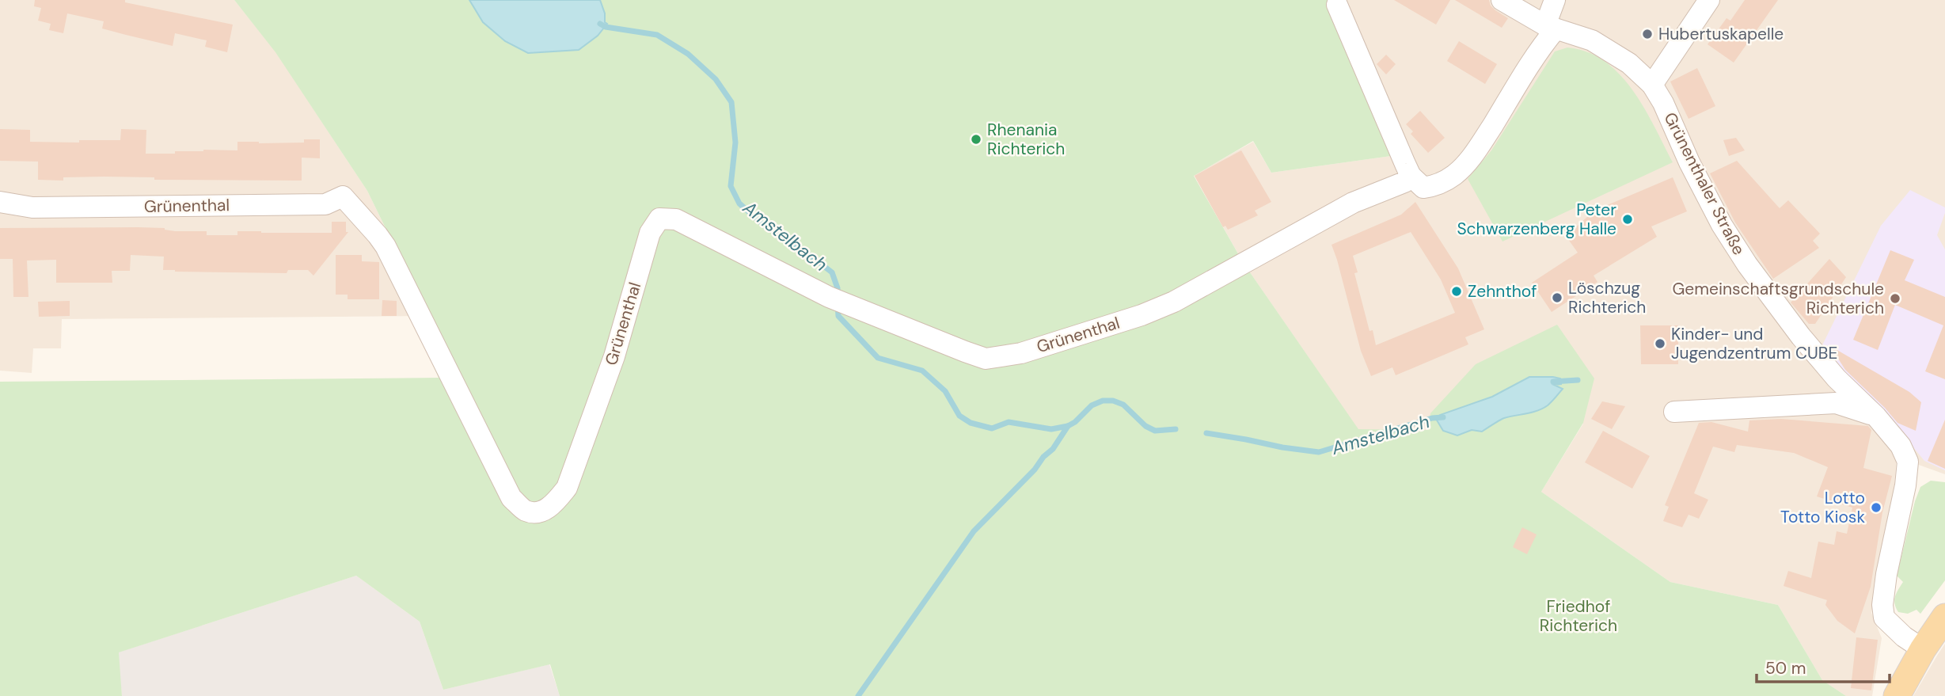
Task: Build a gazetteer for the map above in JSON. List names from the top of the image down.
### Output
{
  "streets": {
    "street": ["Grünenthaler Straße", "Grünenthal"]
  },
  "water": ["Amstelbach"],
  "parks": ["Friedhof Richterich"],
  "places": [
    "Hubertuskapelle",
    "Rhenania Richterich",
    "Peter Schwarzenberg Halle",
    "Zehnthof",
    "Löschzug Richterich",
    "Gemeinschaftsgrundschule Richterich",
    "Kinder- und Jugendzentrum CUBE",
    "Lotto Totto Kiosk"
  ],
  "scale_bar": "50 m"
}
